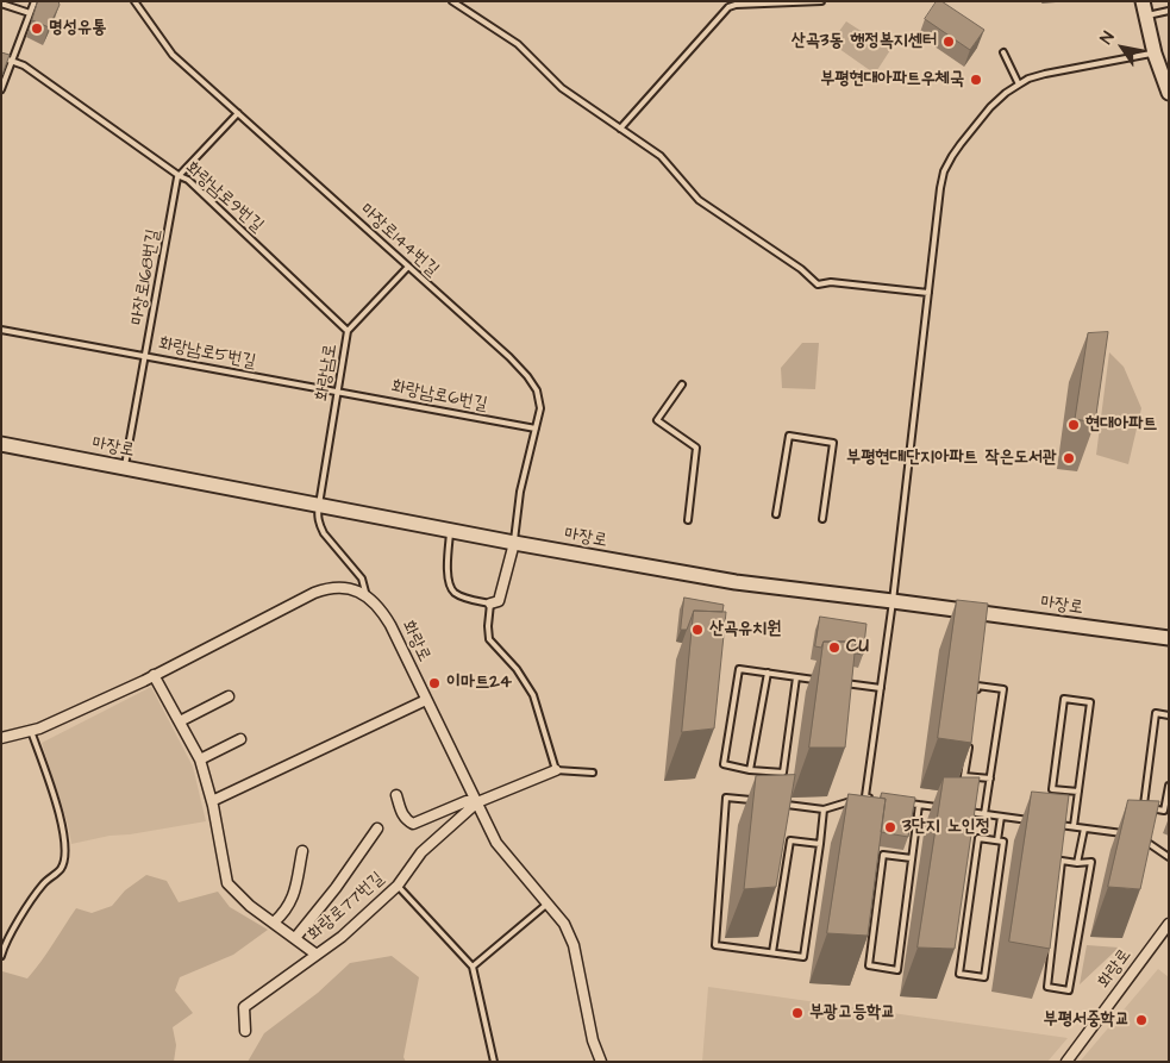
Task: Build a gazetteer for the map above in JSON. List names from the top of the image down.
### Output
{
  "streets": {
    "main road": ["마장로"],
    "street": ["화랑로", "화랑로77번길"],
    "lane": [
      "화랑남로9번길",
      "마장로144번길",
      "마장로168번길",
      "화랑남로5번길",
      "화랑남로",
      "화랑남로6번길"
    ]
  },
  "crossings": [
    ["화랑남로9번길", "마장로168번길"],
    ["화랑남로9번길", "화랑남로"],
    ["마장로144번길", "마장로168번길"],
    ["마장로144번길", "화랑남로"],
    ["마장로144번길", "화랑남로6번길"],
    ["마장로144번길", "마장로"],
    ["마장로168번길", "화랑남로5번길"],
    ["마장로168번길", "마장로"],
    ["화랑남로5번길", "화랑남로"],
    ["화랑남로5번길", "화랑남로6번길"],
    ["화랑남로", "화랑남로6번길"],
    ["화랑남로", "마장로"],
    ["화랑남로", "화랑로"],
    ["화랑로", "화랑로77번길"]
  ],
  "places": [
    "명성유통",
    "산곡3동 행정복지센터",
    "부평현대아파트우체국",
    "현대아파트",
    "부평현대1단지아파트 작은도서관",
    "산곡유치원",
    "CU",
    "이마트24",
    "3단지 노인정",
    "부광고등학교",
    "부평서중학교"
  ],
  "north": "top left"
}
